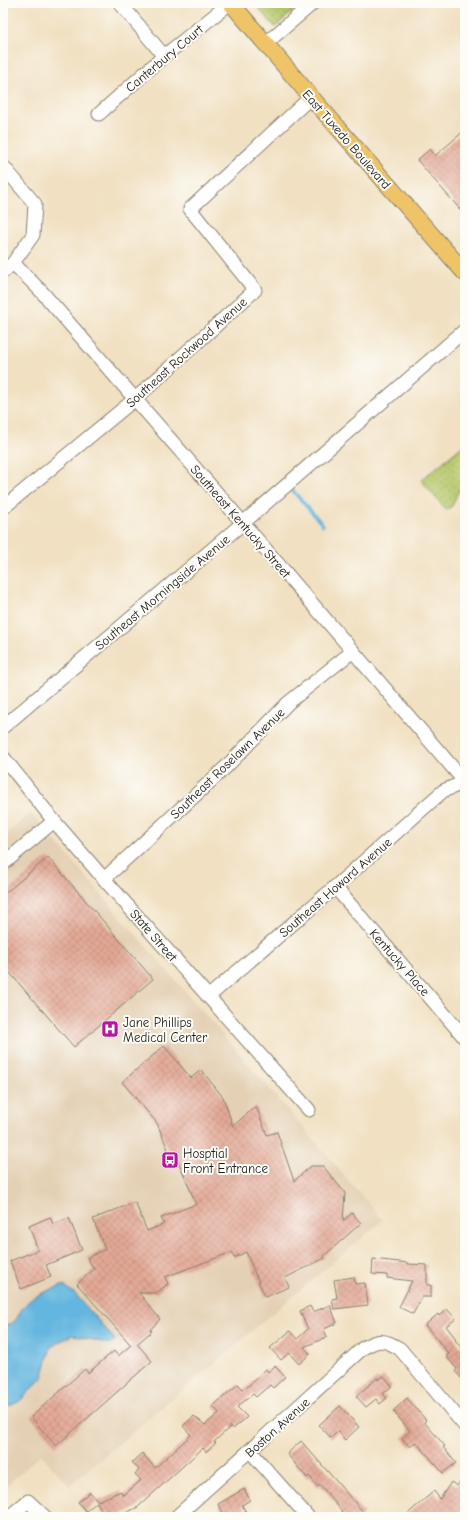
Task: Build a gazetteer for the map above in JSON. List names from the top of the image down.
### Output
{
  "streets": {
    "main road": ["East Tuxedo Boulevard"],
    "street": [
      "Canterbury Court",
      "Southeast Rockwood Avenue",
      "Southeast Kentucky Street",
      "Southeast Morningside Avenue",
      "Southeast Roselawn Avenue",
      "Southeast Howard Avenue",
      "State Street",
      "Kentucky Place",
      "Boston Avenue"
    ]
  },
  "crossings": [
    ["Canterbury Court", "East Tuxedo Boulevard"],
    ["East Tuxedo Boulevard", "Southeast Rockwood Avenue"],
    ["Southeast Rockwood Avenue", "Southeast Kentucky Street"],
    ["Southeast Kentucky Street", "Southeast Morningside Avenue"],
    ["Southeast Kentucky Street", "Southeast Roselawn Avenue"],
    ["Southeast Kentucky Street", "Southeast Howard Avenue"],
    ["Southeast Roselawn Avenue", "State Street"],
    ["Southeast Howard Avenue", "State Street"],
    ["Southeast Howard Avenue", "Kentucky Place"]
  ],
  "places": {
    "hospital": ["Jane Phillips Medical Center"],
    "bus stop": ["Hosptial Front Entrance"]
  }
}
